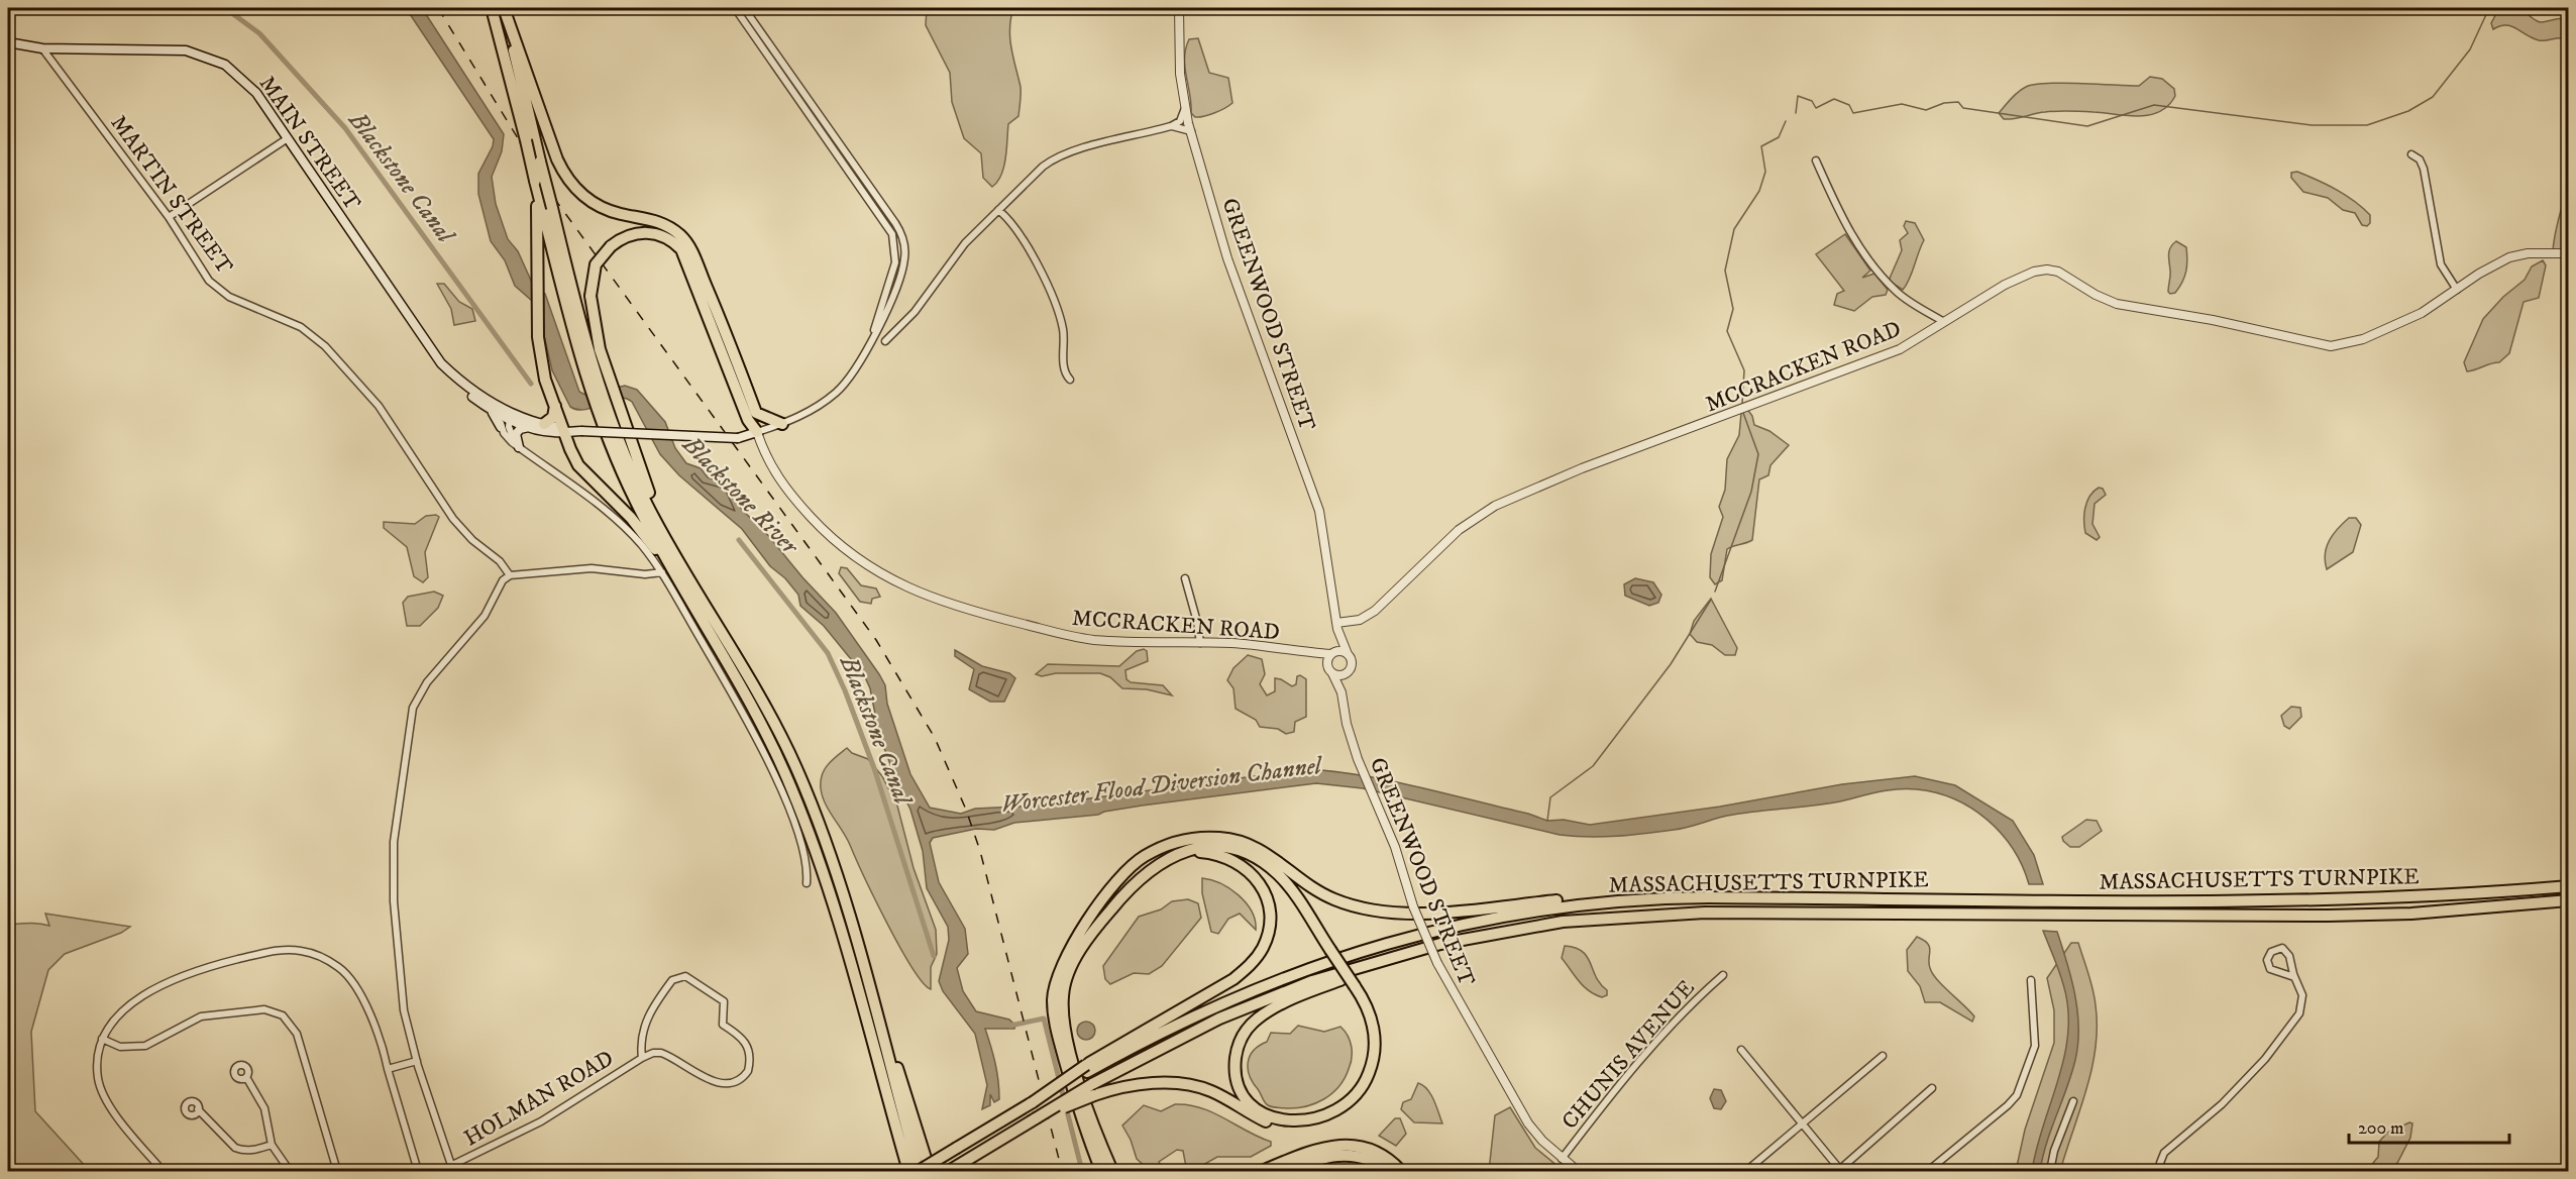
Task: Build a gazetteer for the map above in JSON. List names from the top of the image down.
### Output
{
  "streets": {
    "highway": ["MASSACHUSETTS TURNPIKE"],
    "main road": ["MAIN STREET"],
    "street": [
      "MARTIN STREET",
      "GREENWOOD STREET",
      "MCCRACKEN ROAD",
      "CHUNIS AVENUE",
      "HOLMAN ROAD"
    ]
  },
  "crossings": [
    ["MAIN STREET", "MARTIN STREET"],
    ["MAIN STREET", "MCCRACKEN ROAD"],
    ["GREENWOOD STREET", "MCCRACKEN ROAD"],
    ["GREENWOOD STREET", "CHUNIS AVENUE"]
  ],
  "water": ["Blackstone Canal", "Blackstone River", "Worcester Flood Diversion Channel"],
  "scale_bar": "200 m"
}
